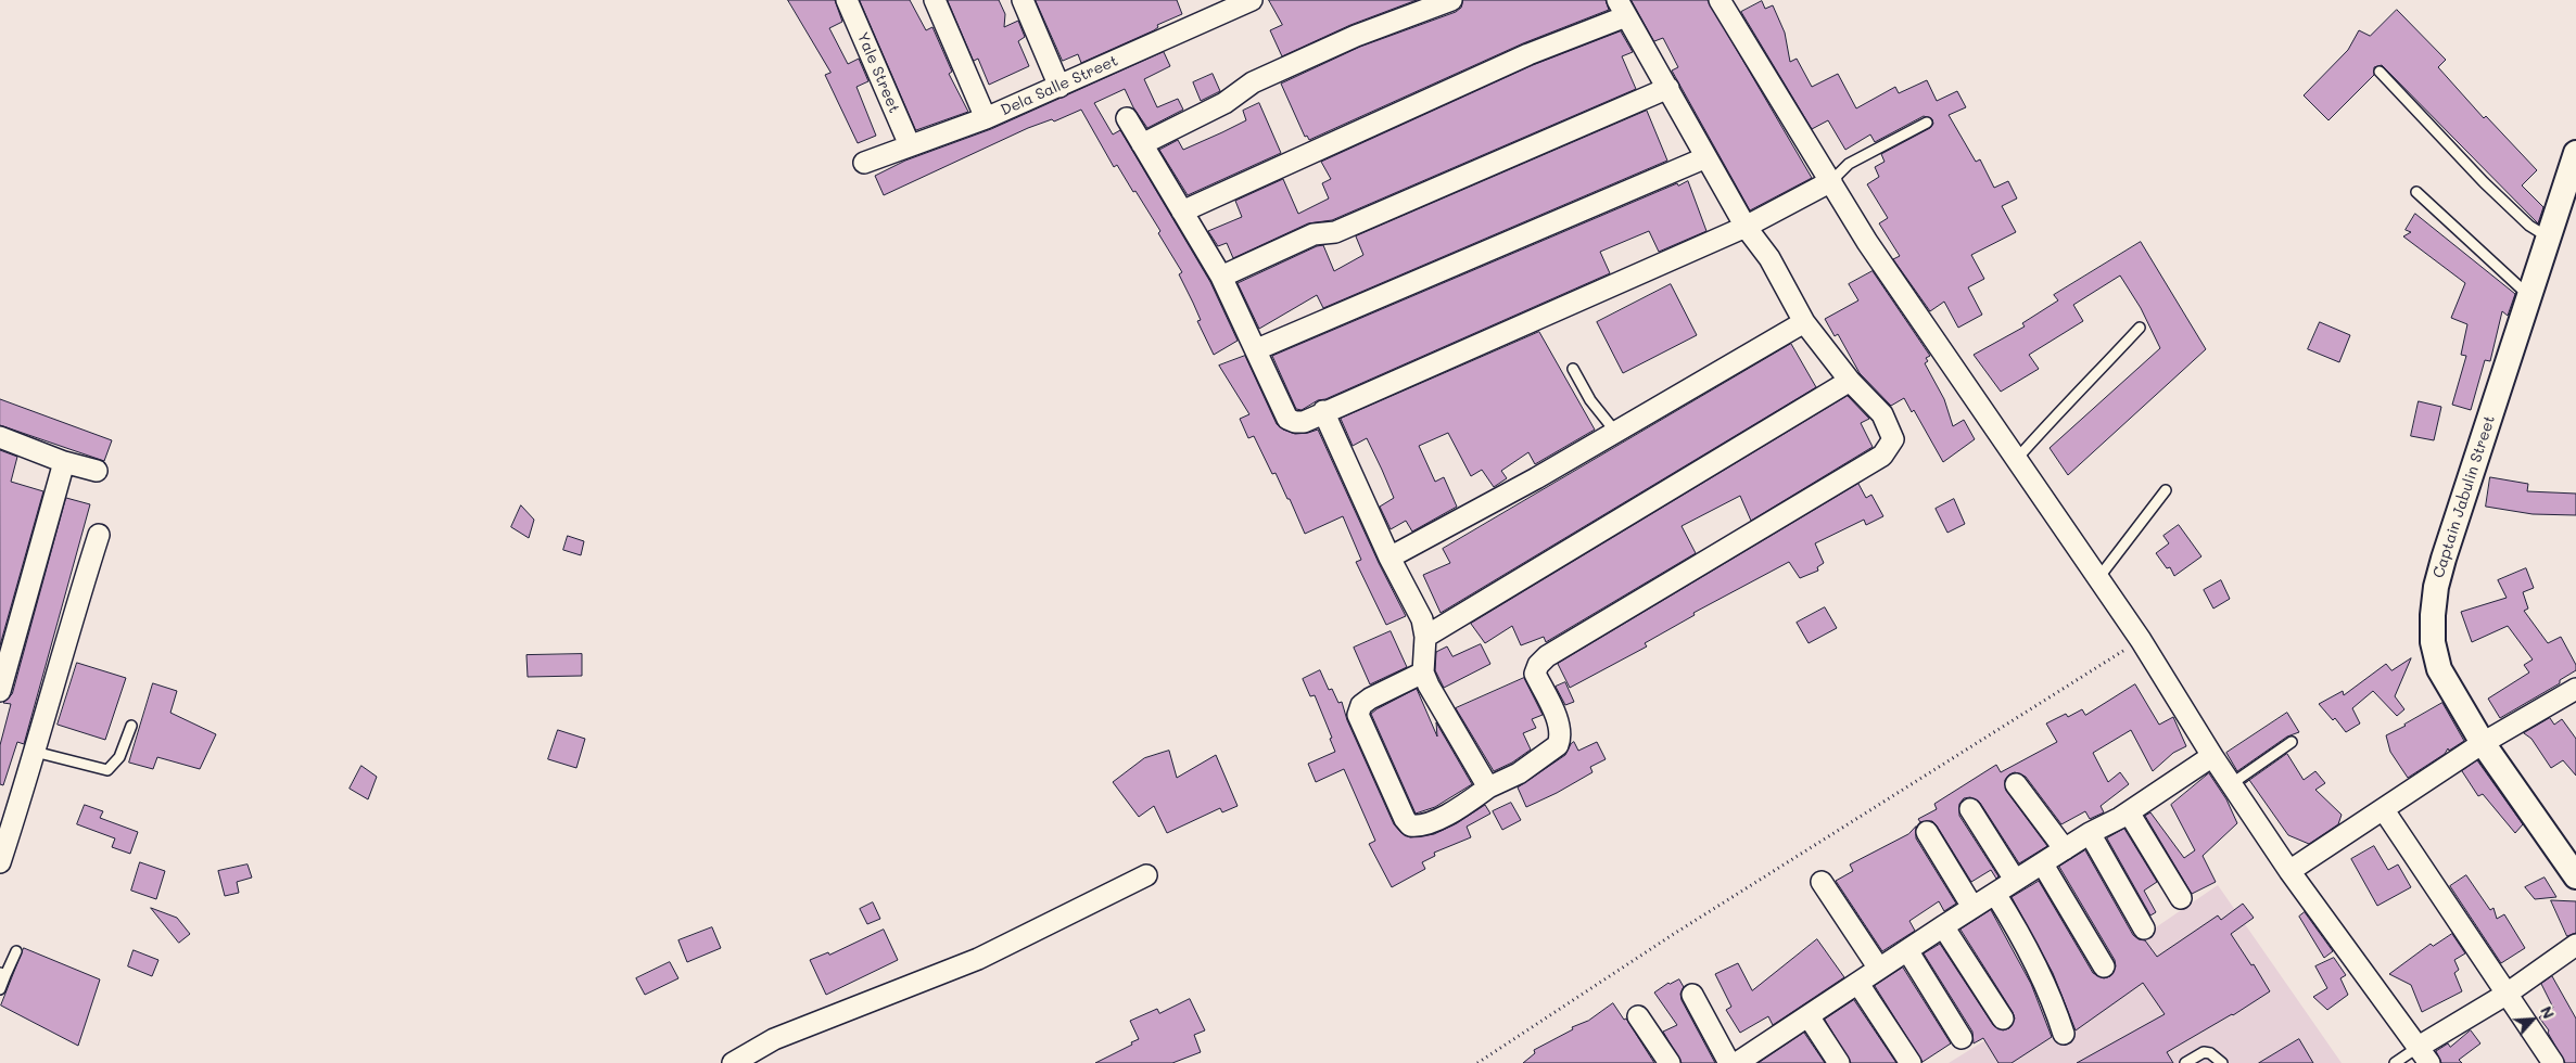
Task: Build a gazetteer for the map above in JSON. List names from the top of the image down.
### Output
{
  "streets": {
    "street": ["Yale Street", "Dela Salle Street", "Captain Jabulin Street"]
  },
  "crossings": [
    ["Yale Street", "Dela Salle Street"]
  ],
  "north": "top right"
}
